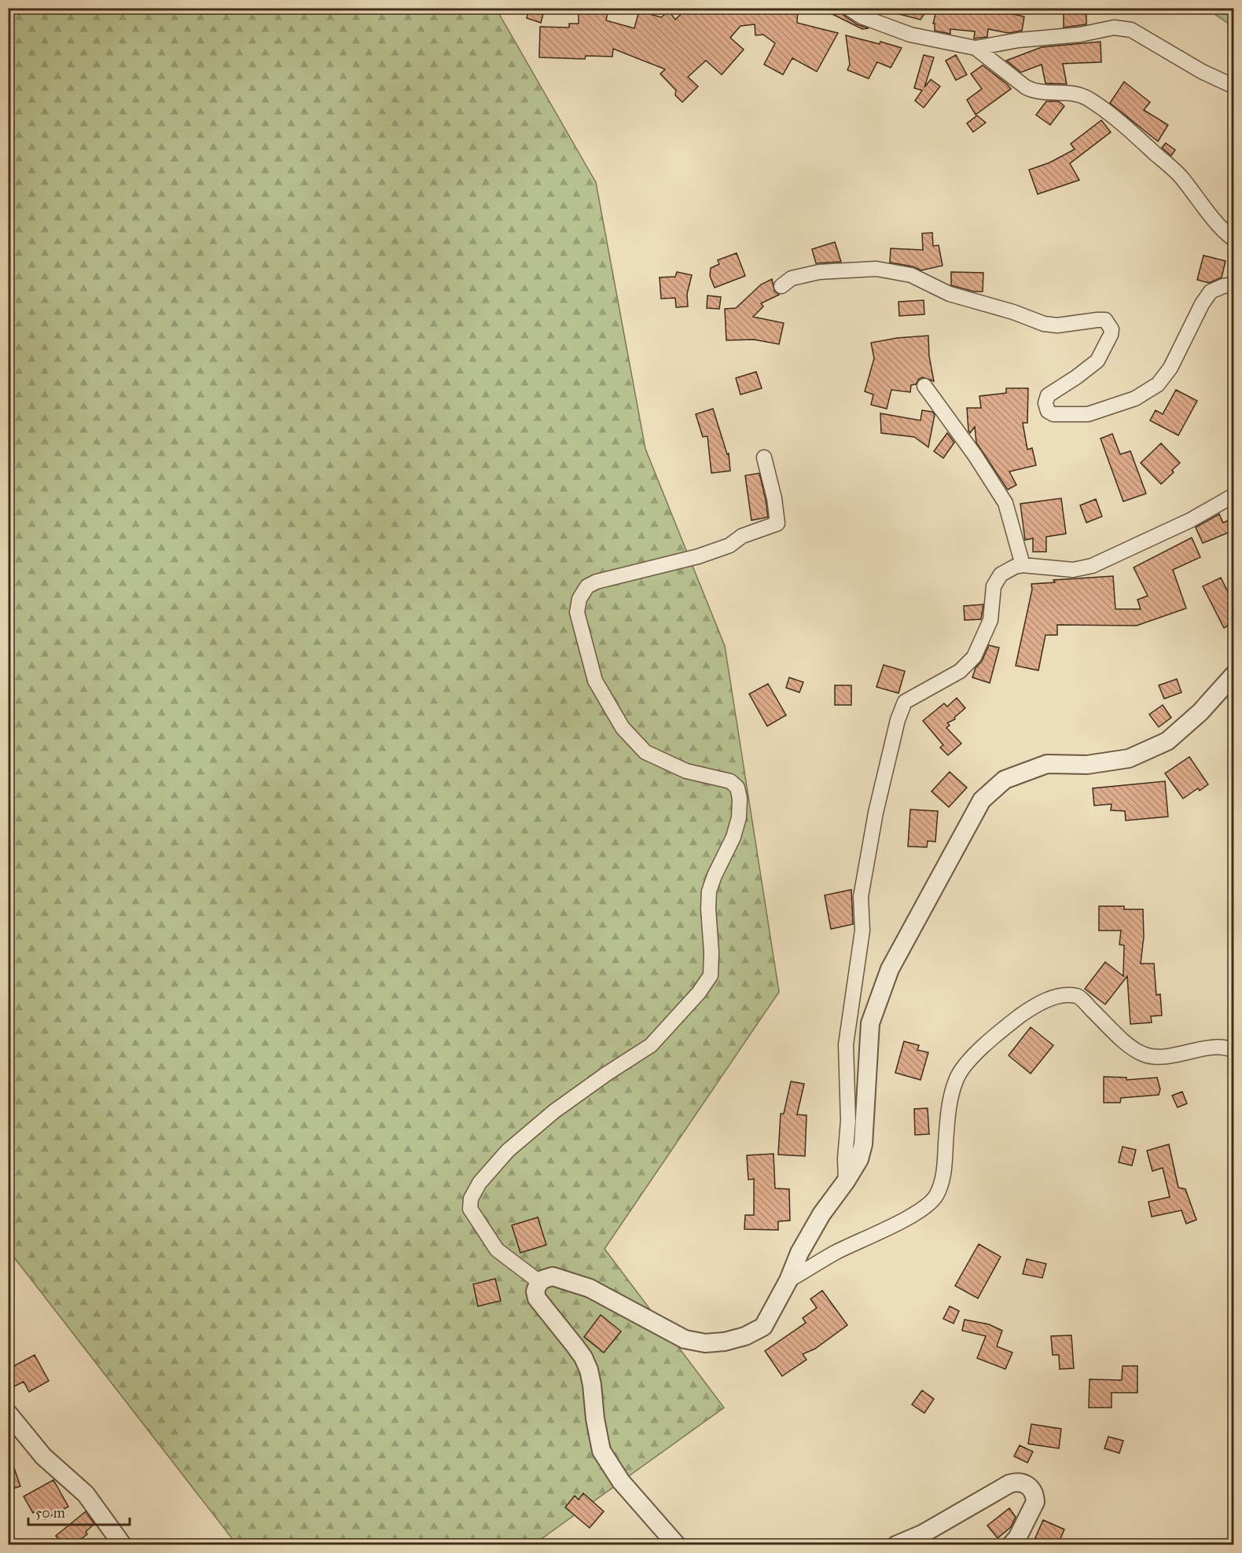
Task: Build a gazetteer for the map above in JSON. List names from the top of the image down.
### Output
{
  "scale_bar": "50 m"
}
